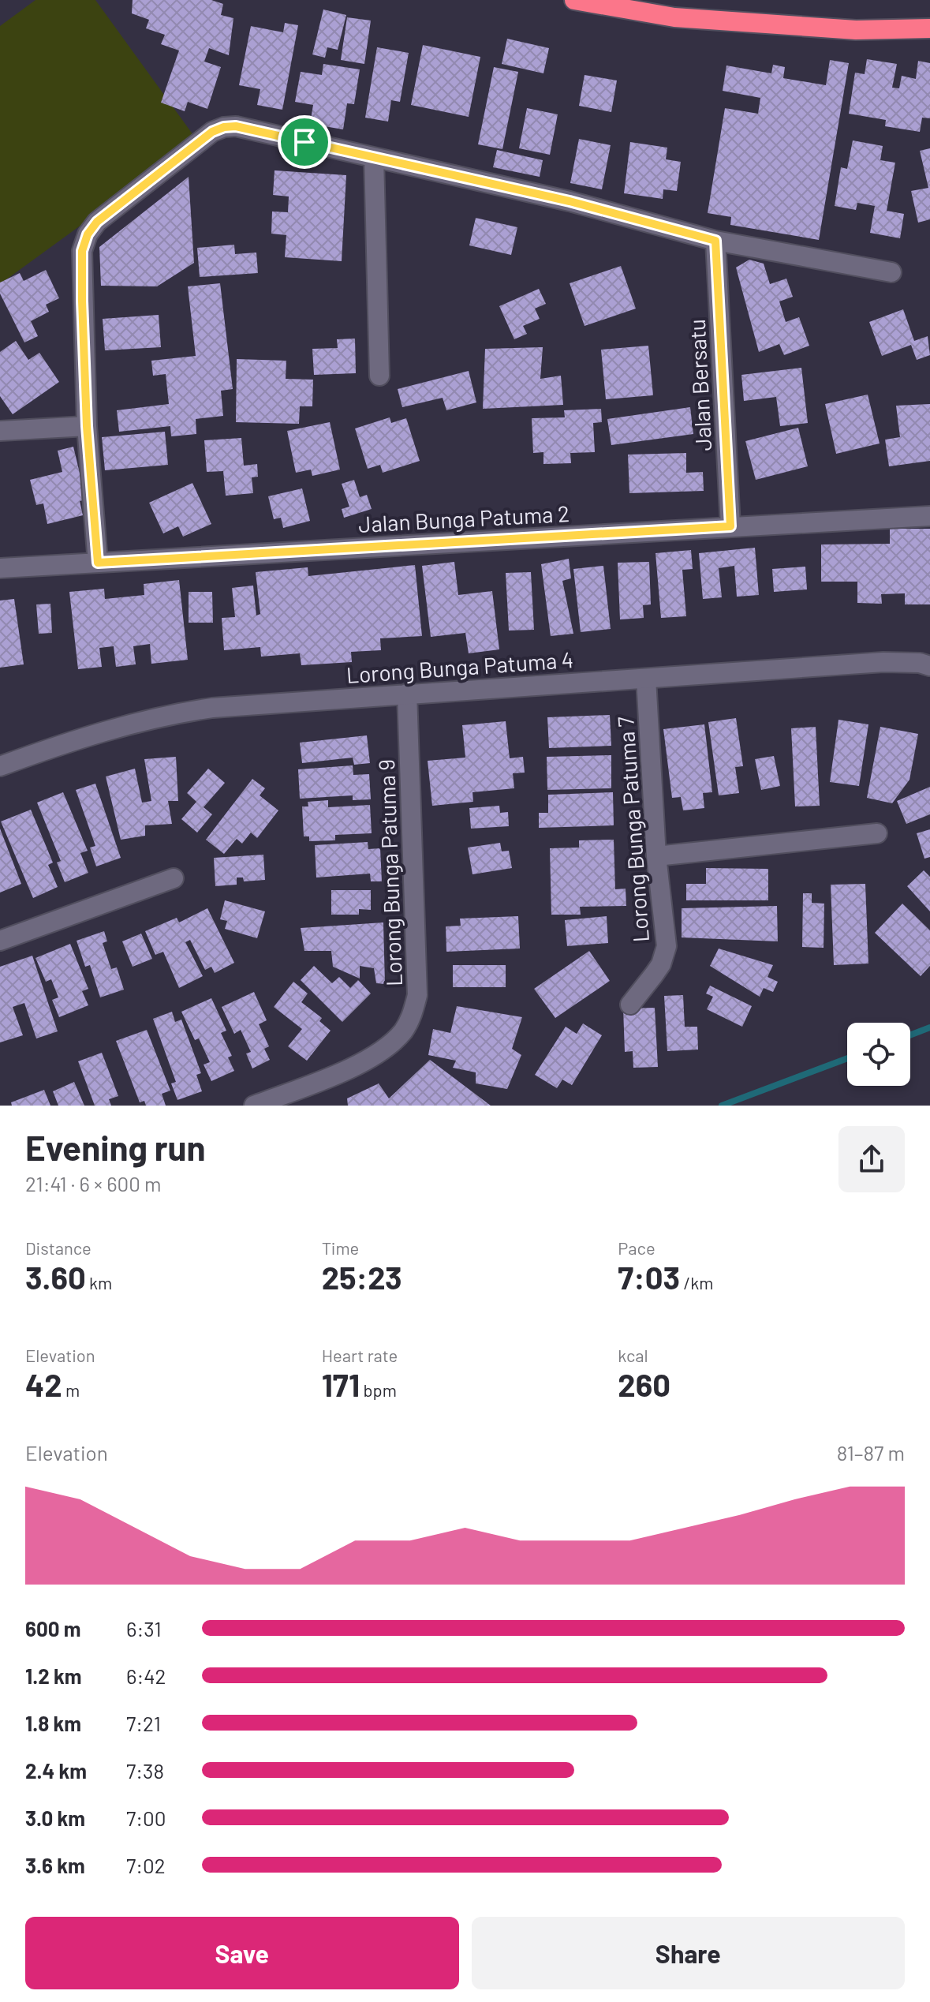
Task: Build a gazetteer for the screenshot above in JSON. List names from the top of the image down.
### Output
{
  "streets": {
    "street": [
      "Jalan Bersatu",
      "Jalan Bunga Patuma 2",
      "Lorong Bunga Patuma 4",
      "Lorong Bunga Patuma 7",
      "Lorong Bunga Patuma 9"
    ]
  },
  "crossings": [
    ["Jalan Bersatu", "Jalan Bunga Patuma 2"],
    ["Lorong Bunga Patuma 4", "Lorong Bunga Patuma 7"],
    ["Lorong Bunga Patuma 4", "Lorong Bunga Patuma 9"]
  ],
  "page": {
    "heading": ["Evening run", "21:41 · 6 × 600 m"],
    "stats": [
      ["Distance", "3.60 km"],
      ["Time", "25:23"],
      ["Pace", "7:03 /km"],
      ["Elevation", "42 m"],
      ["Heart rate", "171 bpm"],
      ["kcal", "260"]
    ],
    "chart": ["Elevation", "81–87 m"],
    "list": [
      {
        "name": "600 m",
        "note": "6:31"
      },
      {
        "name": "1.2 km",
        "note": "6:42"
      },
      {
        "name": "1.8 km",
        "note": "7:21"
      },
      {
        "name": "2.4 km",
        "note": "7:38"
      },
      {
        "name": "3.0 km",
        "note": "7:00"
      },
      {
        "name": "3.6 km",
        "note": "7:02"
      }
    ],
    "buttons": ["Save", "Share"]
  }
}
